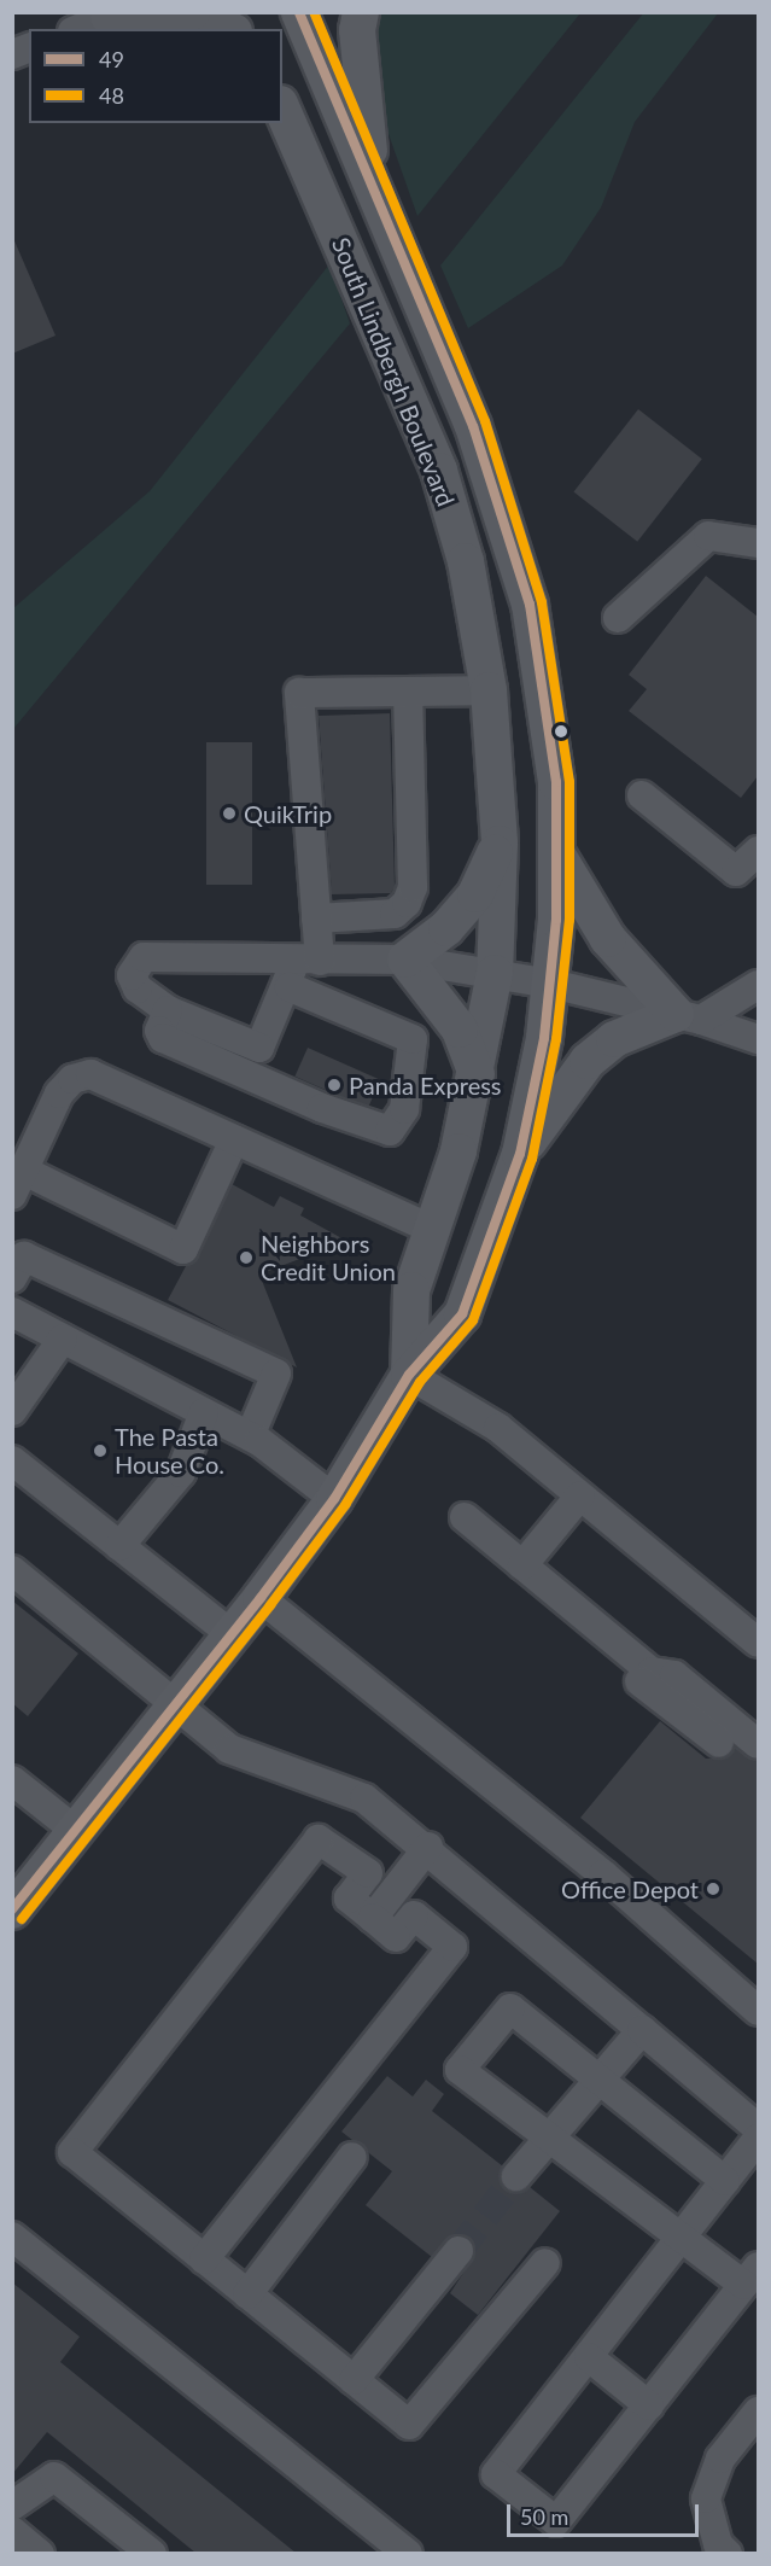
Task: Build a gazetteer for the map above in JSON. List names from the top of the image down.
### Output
{
  "streets": {
    "main road": ["South Lindbergh Boulevard"]
  },
  "places": [
    "QuikTrip",
    "Panda Express",
    "Neighbors Credit Union",
    "The Pasta House Co.",
    "Office Depot"
  ],
  "lines": ["transit line 49", "transit line 48"],
  "legend": ["49", "48"],
  "scale_bar": "50 m"
}
